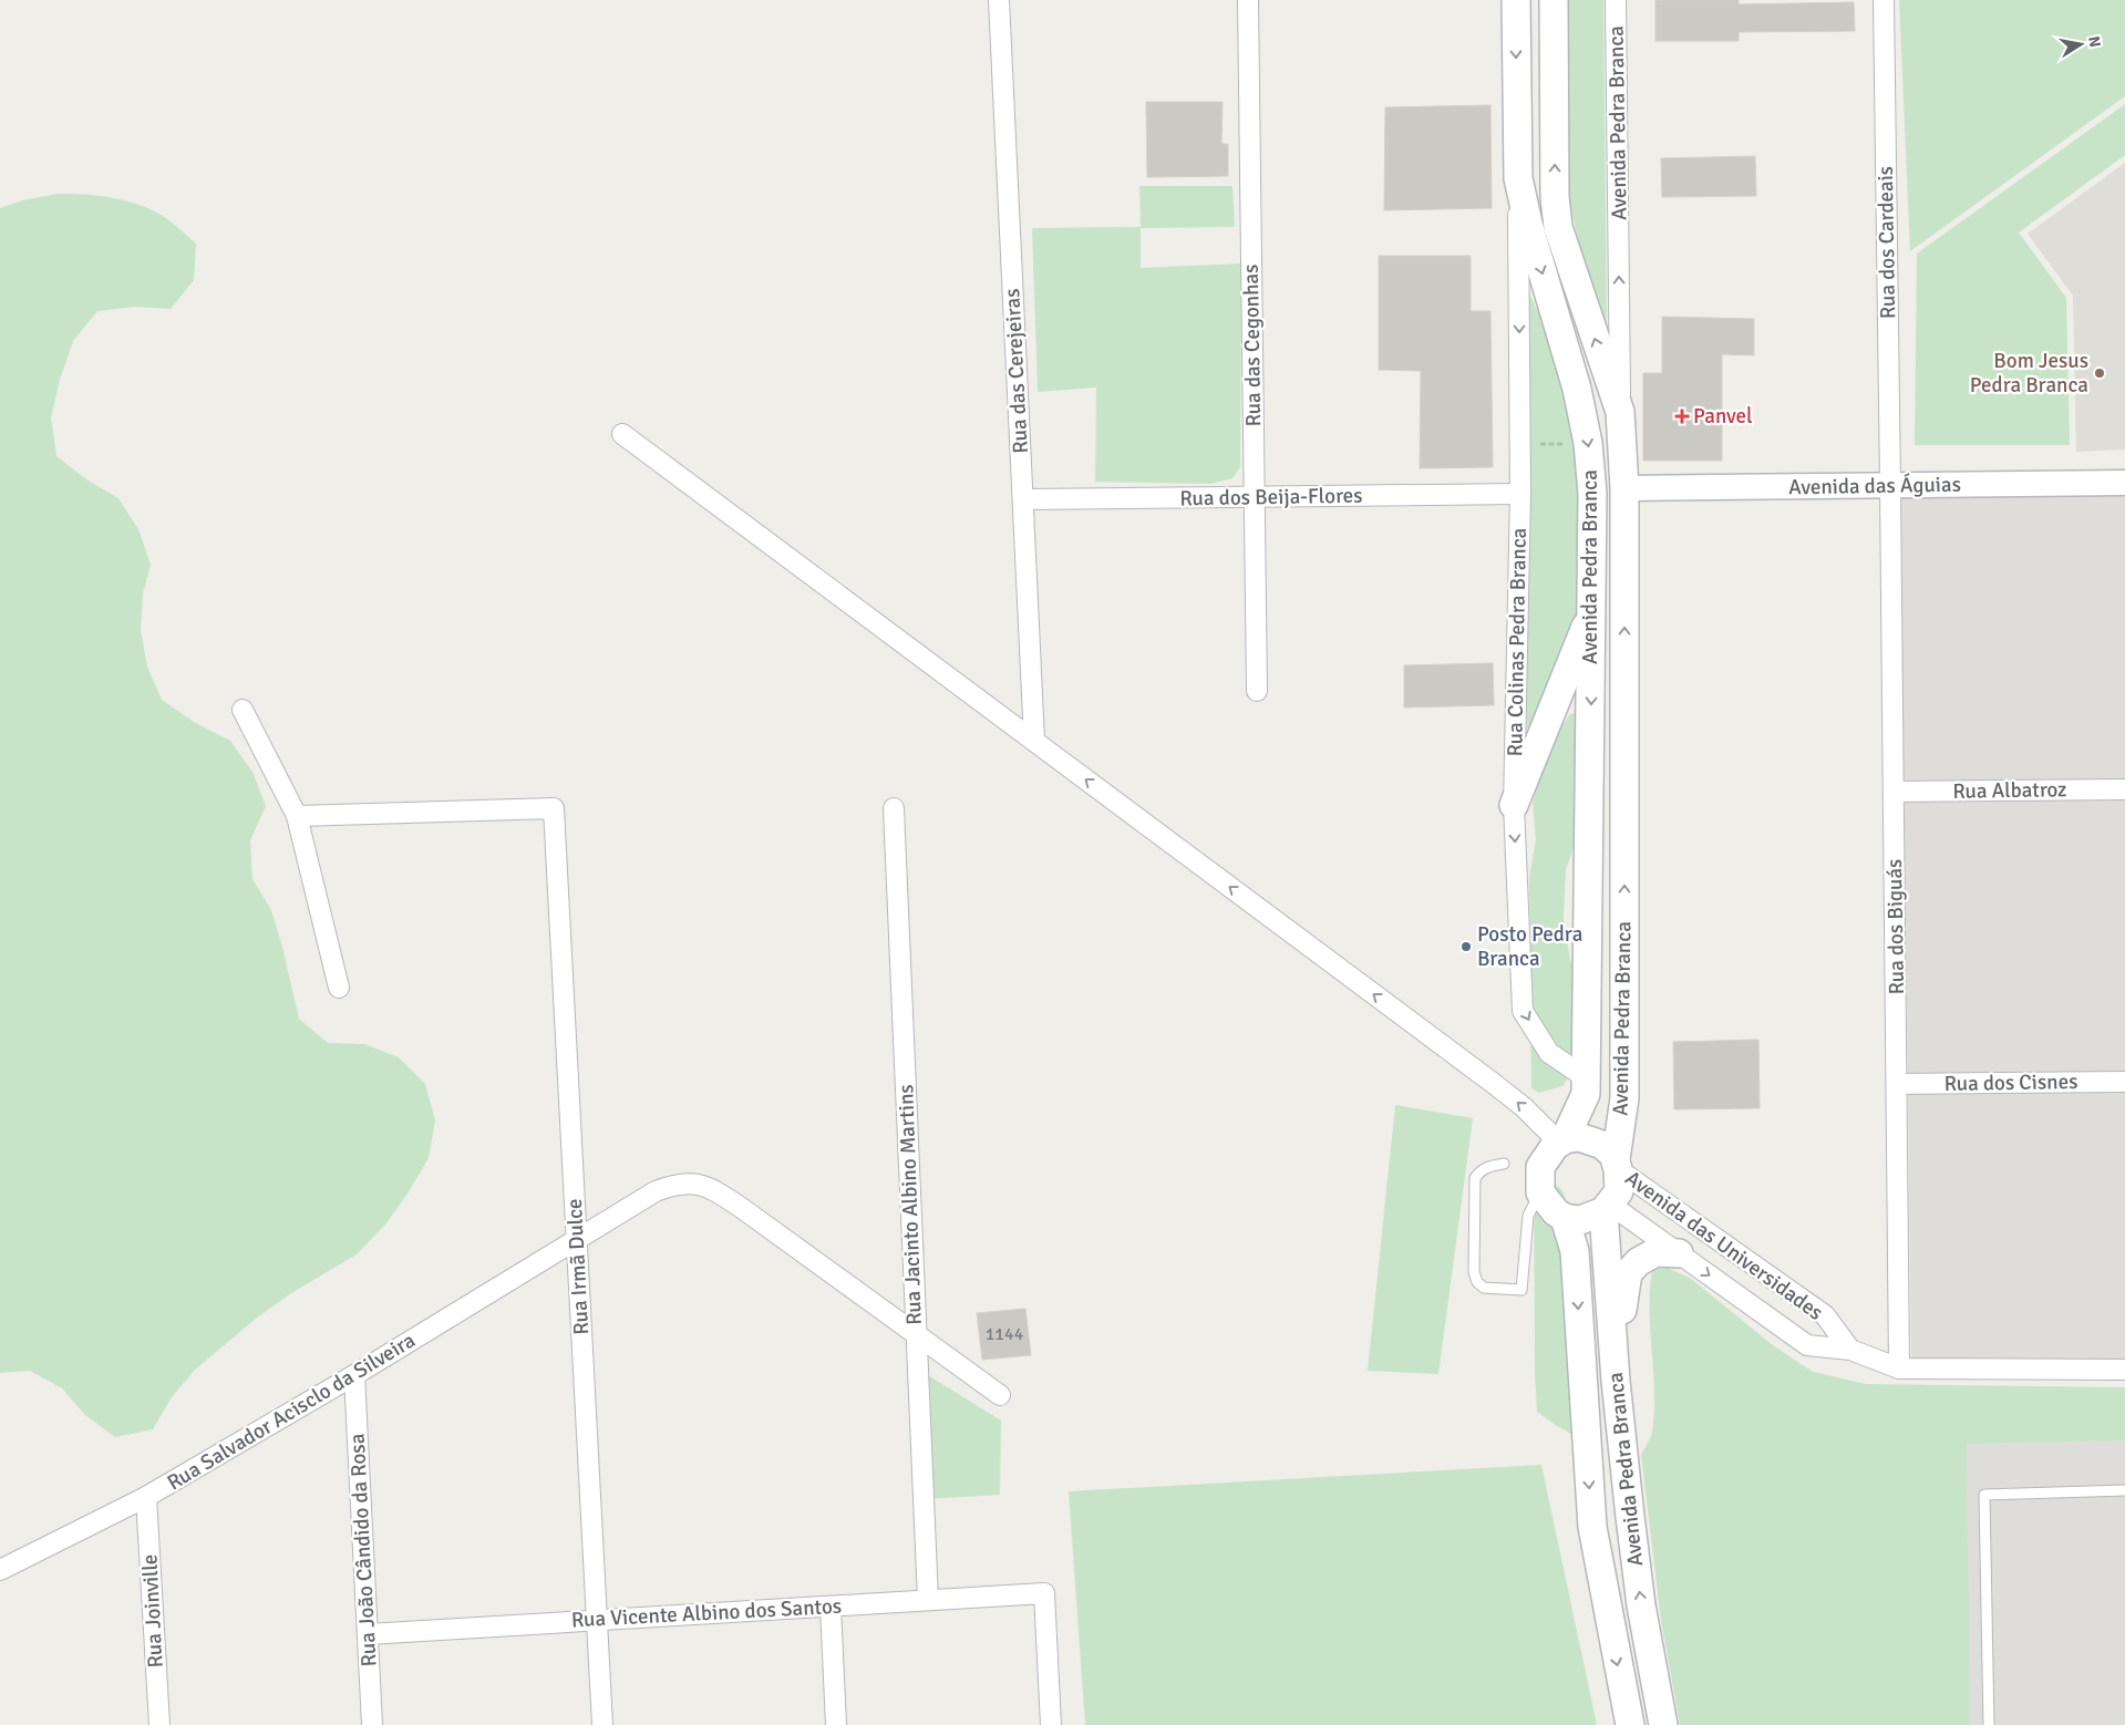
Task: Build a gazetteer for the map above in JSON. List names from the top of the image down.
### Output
{
  "streets": {
    "main road": ["Avenida Pedra Branca"],
    "street": [
      "Rua dos Cardeais",
      "Rua das Cegonhas",
      "Rua das Cerejeiras",
      "Avenida das Águias",
      "Rua dos Beija-Flores",
      "Rua Colinas Pedra Branca",
      "Rua Albatroz",
      "Rua dos Biguás",
      "Rua dos Cisnes",
      "Rua Jacinto Albino Martins",
      "Avenida das Universidades",
      "Rua Irmã Dulce",
      "Rua Salvador Acisclo da Silveira",
      "Rua João Cândido da Rosa",
      "Rua Joinville",
      "Rua Vicente Albino dos Santos"
    ]
  },
  "crossings": [
    ["Avenida Pedra Branca", "Avenida das Águias"],
    ["Avenida Pedra Branca", "Rua Colinas Pedra Branca"],
    ["Avenida Pedra Branca", "Avenida das Universidades"],
    ["Rua dos Cardeais", "Avenida das Águias"],
    ["Rua dos Cardeais", "Rua dos Biguás"],
    ["Rua das Cegonhas", "Rua dos Beija-Flores"],
    ["Rua das Cerejeiras", "Rua dos Beija-Flores"],
    ["Avenida das Águias", "Rua dos Biguás"],
    ["Rua dos Beija-Flores", "Rua Colinas Pedra Branca"],
    ["Rua Albatroz", "Rua dos Biguás"],
    ["Rua dos Biguás", "Rua dos Cisnes"],
    ["Rua dos Biguás", "Avenida das Universidades"],
    ["Rua Jacinto Albino Martins", "Rua Salvador Acisclo da Silveira"],
    ["Rua Jacinto Albino Martins", "Rua Vicente Albino dos Santos"],
    ["Rua Irmã Dulce", "Rua Salvador Acisclo da Silveira"],
    ["Rua Irmã Dulce", "Rua Vicente Albino dos Santos"],
    ["Rua Salvador Acisclo da Silveira", "Rua João Cândido da Rosa"],
    ["Rua Salvador Acisclo da Silveira", "Rua Joinville"],
    ["Rua João Cândido da Rosa", "Rua Vicente Albino dos Santos"]
  ],
  "one_way": ["Rua Colinas Pedra Branca"],
  "places": {
    "other": ["Bom Jesus Pedra Branca", "Posto Pedra Branca"],
    "health": ["Panvel"]
  },
  "house_numbers": ["1144"],
  "north": "right"
}
